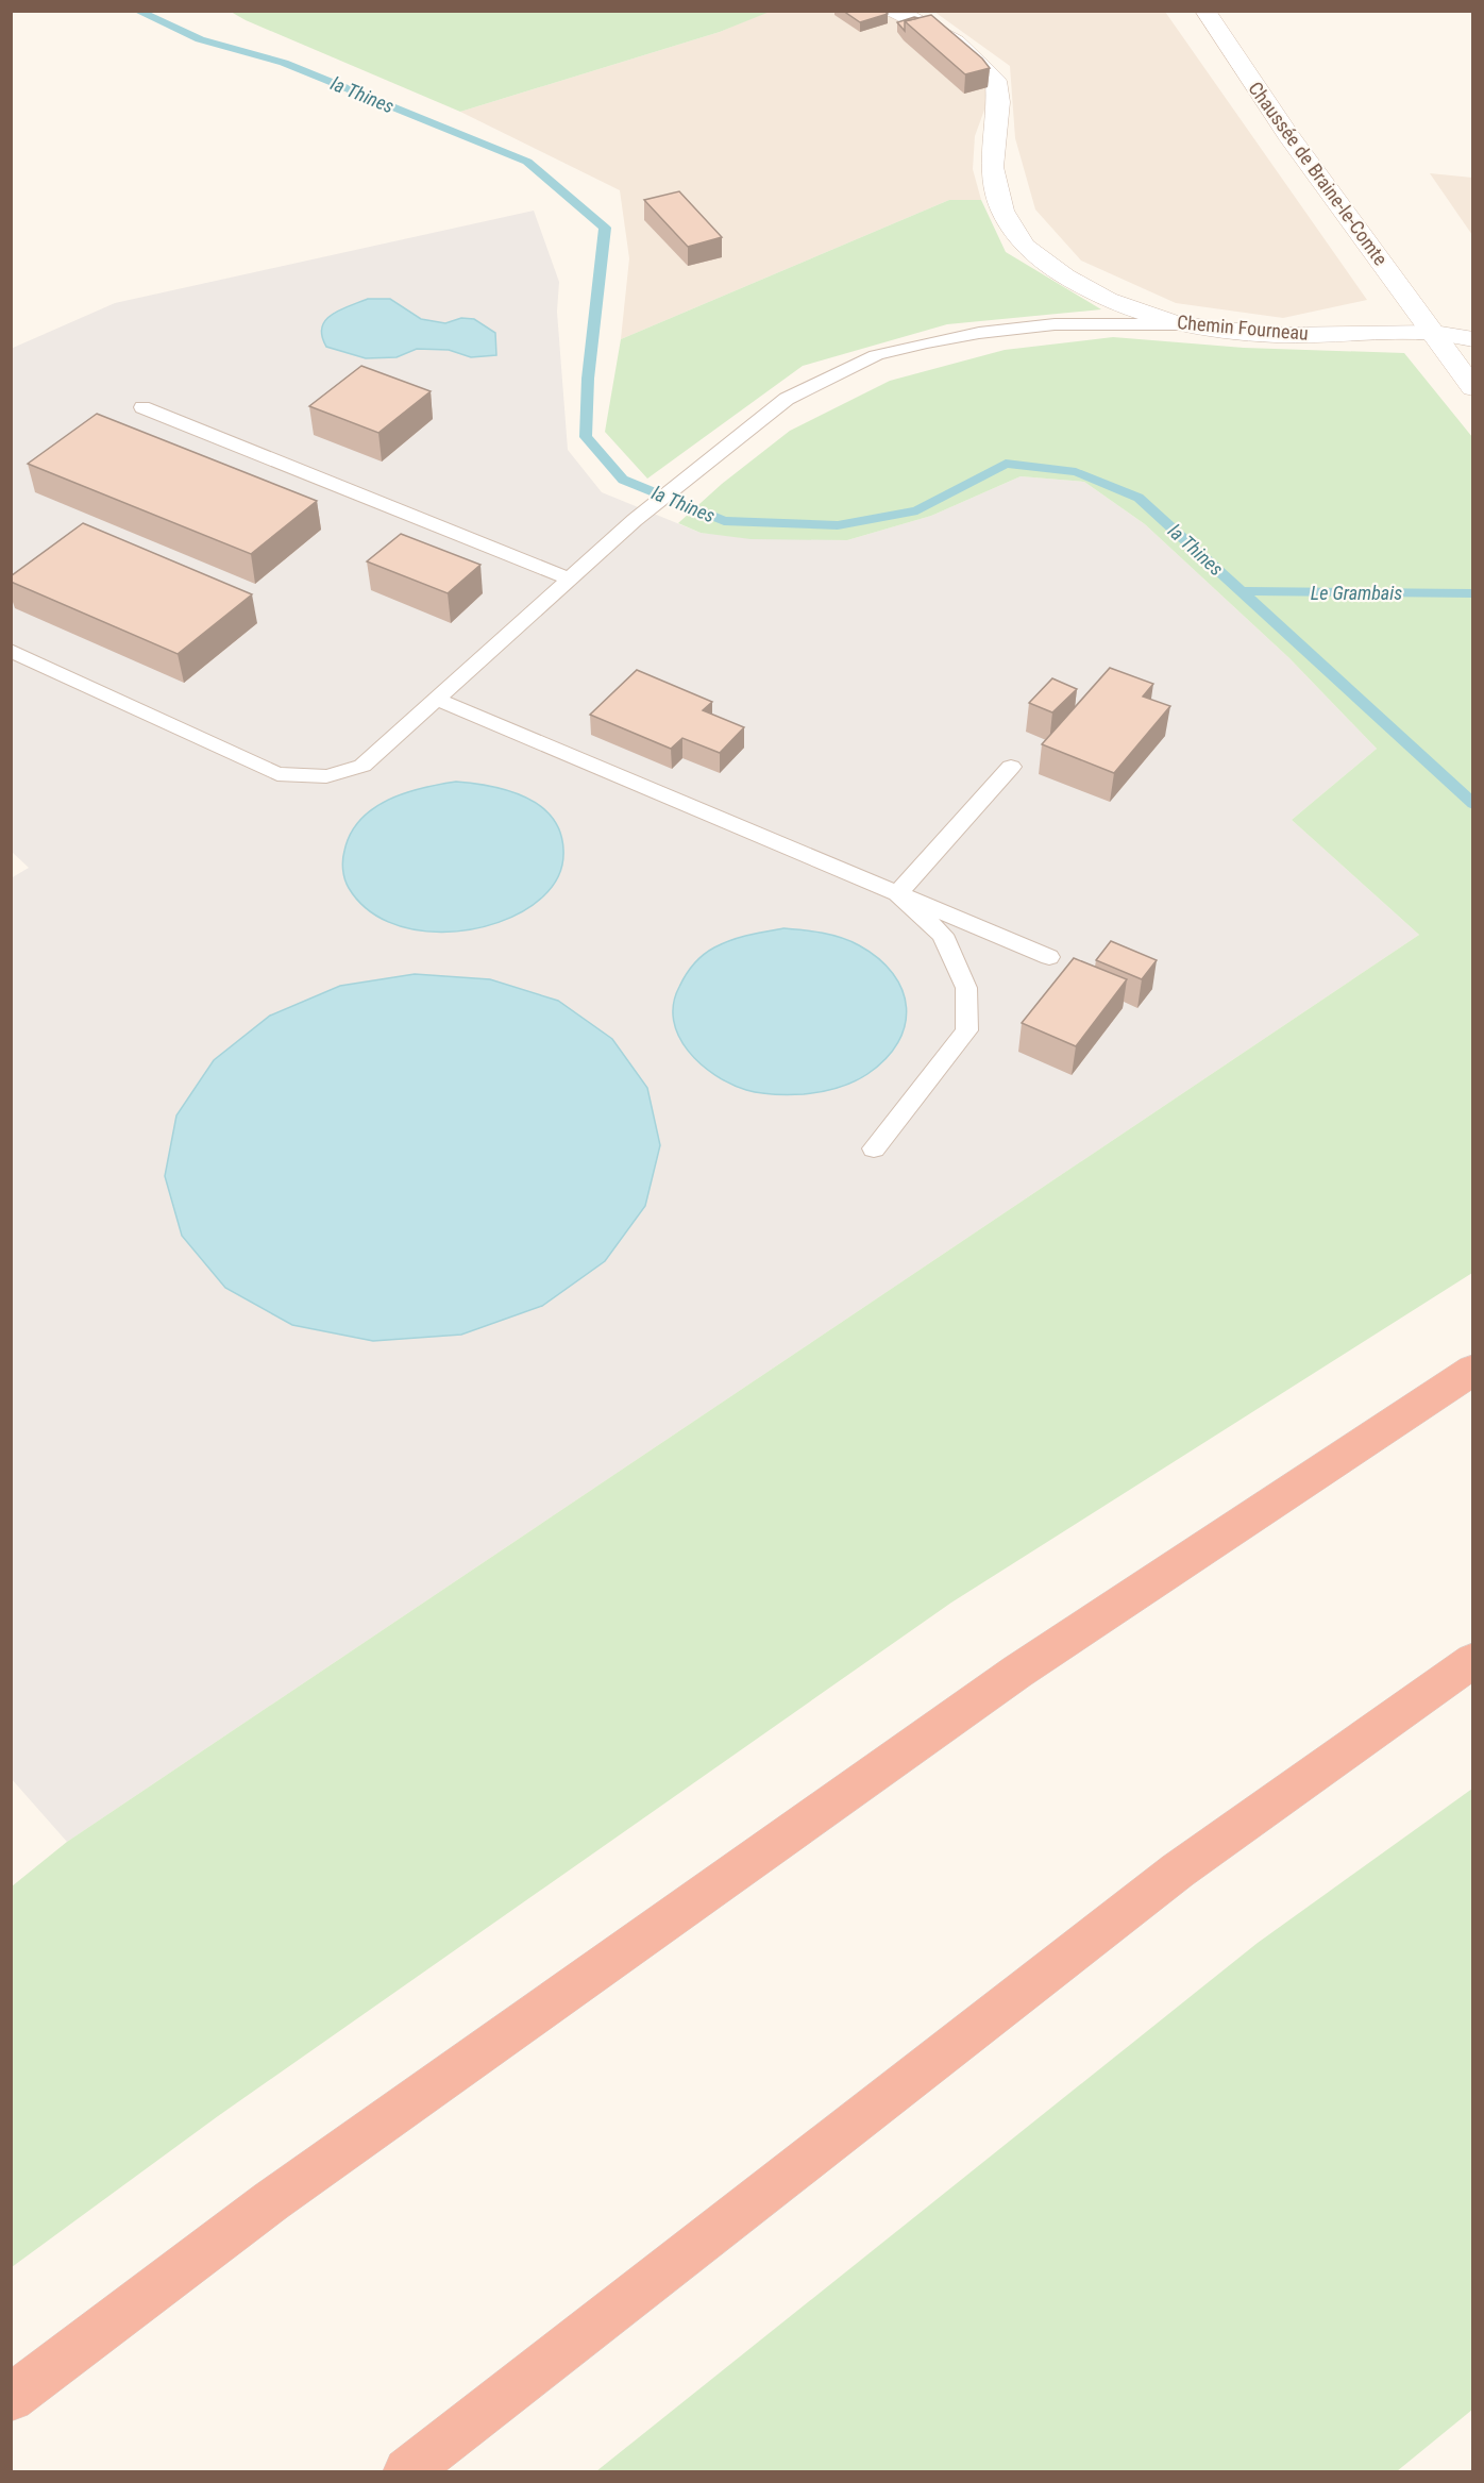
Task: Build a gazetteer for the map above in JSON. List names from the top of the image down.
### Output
{
  "streets": {
    "street": ["Chaussée de Braine-le-Comte", "Chemin Fourneau"]
  },
  "crossings": [
    ["Chaussée de Braine-le-Comte", "Chemin Fourneau"]
  ],
  "water": ["la Thines", "Le Grambais"]
}
